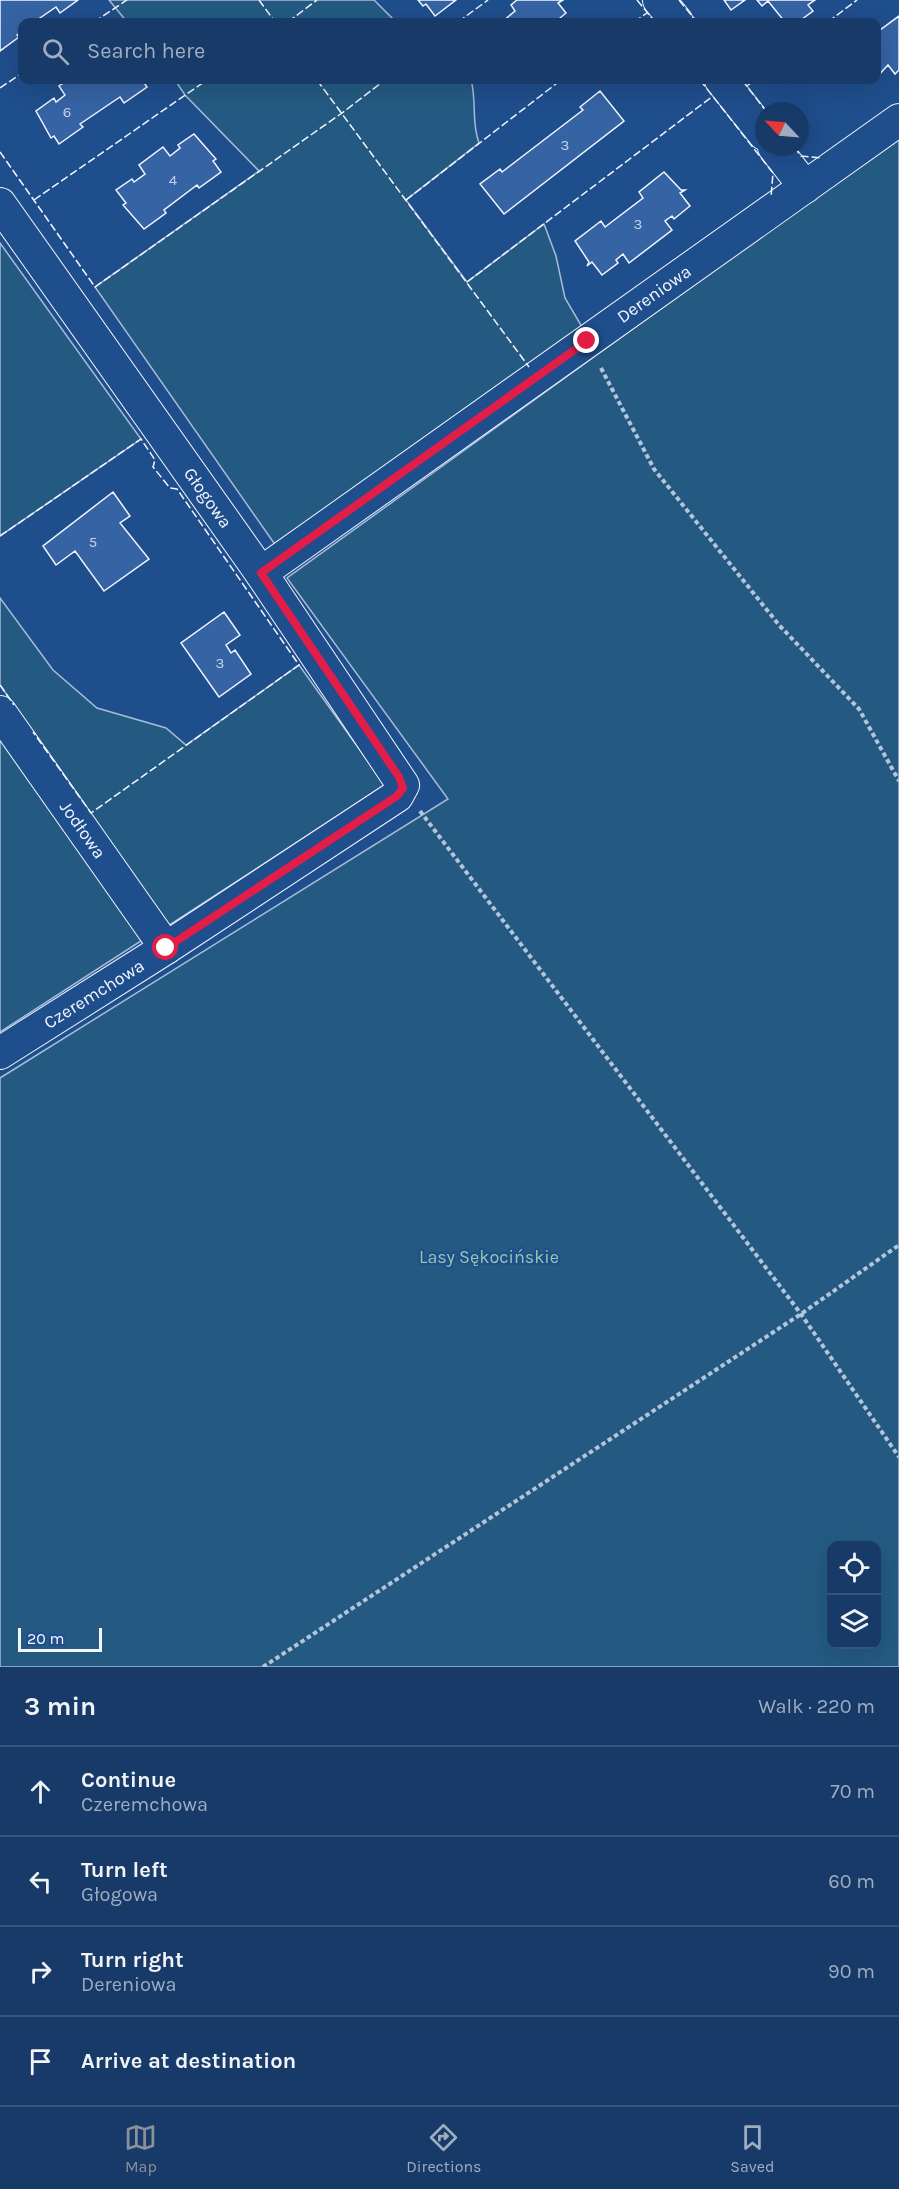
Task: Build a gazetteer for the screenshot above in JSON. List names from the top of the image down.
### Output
{
  "streets": {
    "street": [
      "Dereniowa",
      "Głogowa",
      "Jodłowa",
      "Czeremchowa"
    ]
  },
  "crossings": [
    ["Dereniowa", "Głogowa"],
    ["Głogowa", "Czeremchowa"],
    ["Jodłowa", "Czeremchowa"]
  ],
  "parks": ["Lasy Sękocińskie"],
  "house_numbers": [
    "6",
    "3",
    "4",
    "3",
    "5",
    "3"
  ],
  "scale_bar": "20 m",
  "north": "top left",
  "page": {
    "search": "Search here",
    "scale": "20 m",
    "heading": ["3 min", "Walk · 220 m"],
    "list": [
      ["Continue", "Czeremchowa", "70 m"],
      ["Turn left", "Głogowa", "60 m"],
      ["Turn right", "Dereniowa", "90 m"],
      "Arrive at destination"
    ],
    "nav": ["Map", "Directions", "Saved"]
  }
}
